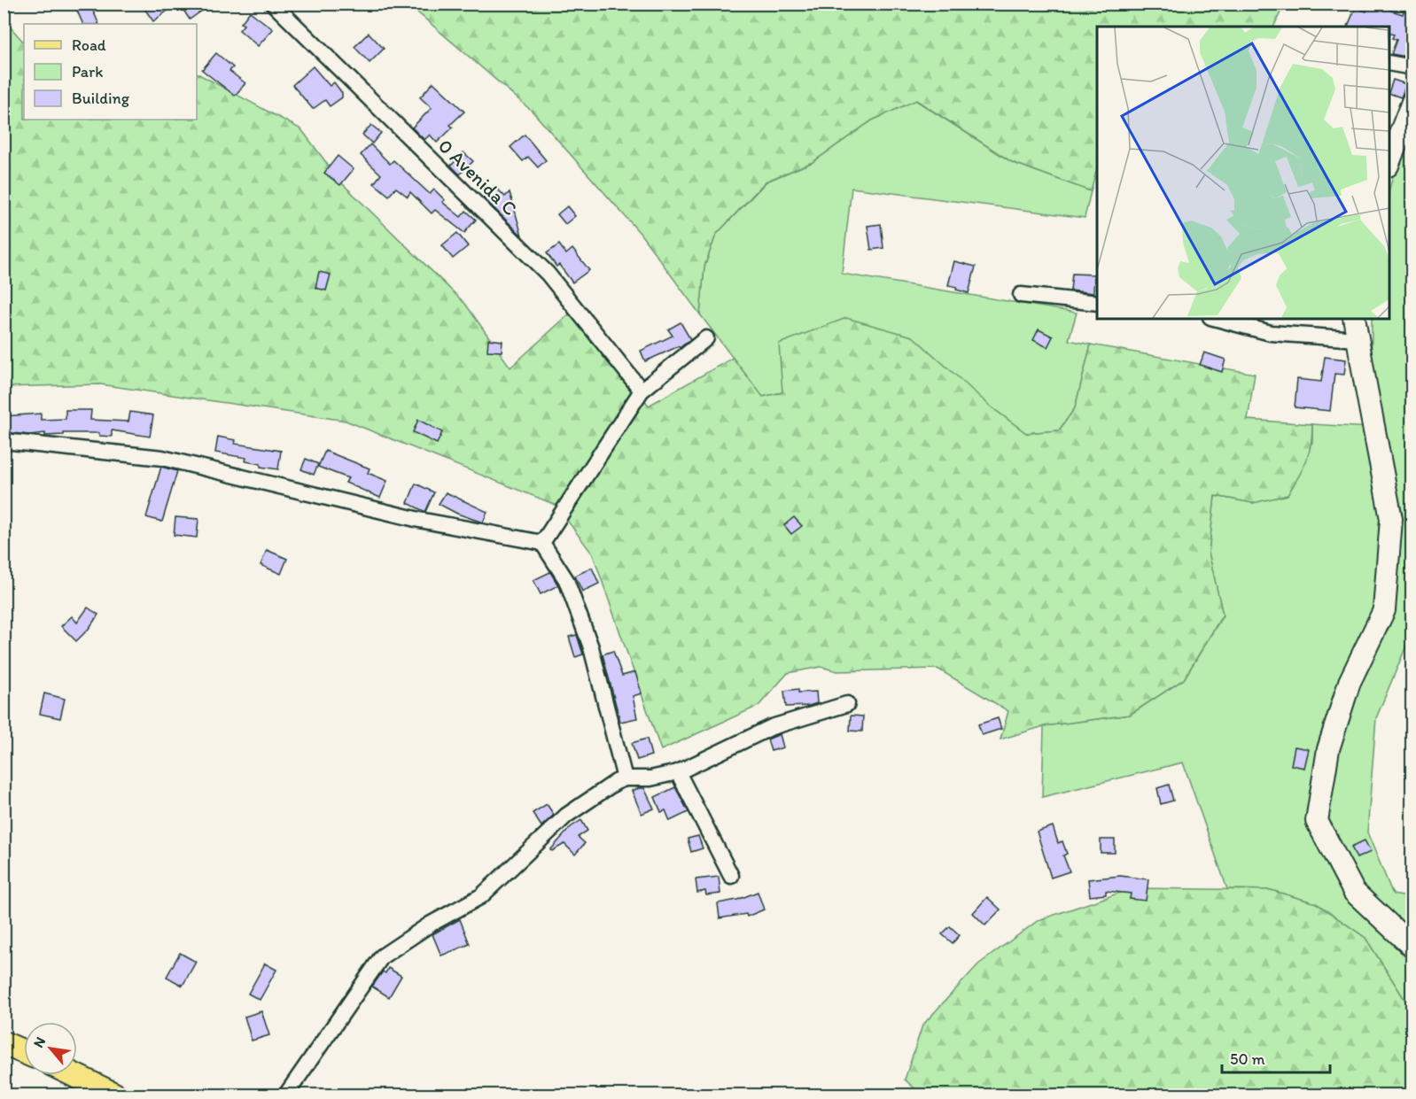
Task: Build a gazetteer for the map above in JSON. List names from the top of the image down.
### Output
{
  "streets": {
    "street": ["0 Avenida C"]
  },
  "legend": ["Road", "Park", "Building"],
  "scale_bar": "50 m",
  "north": "top left"
}
